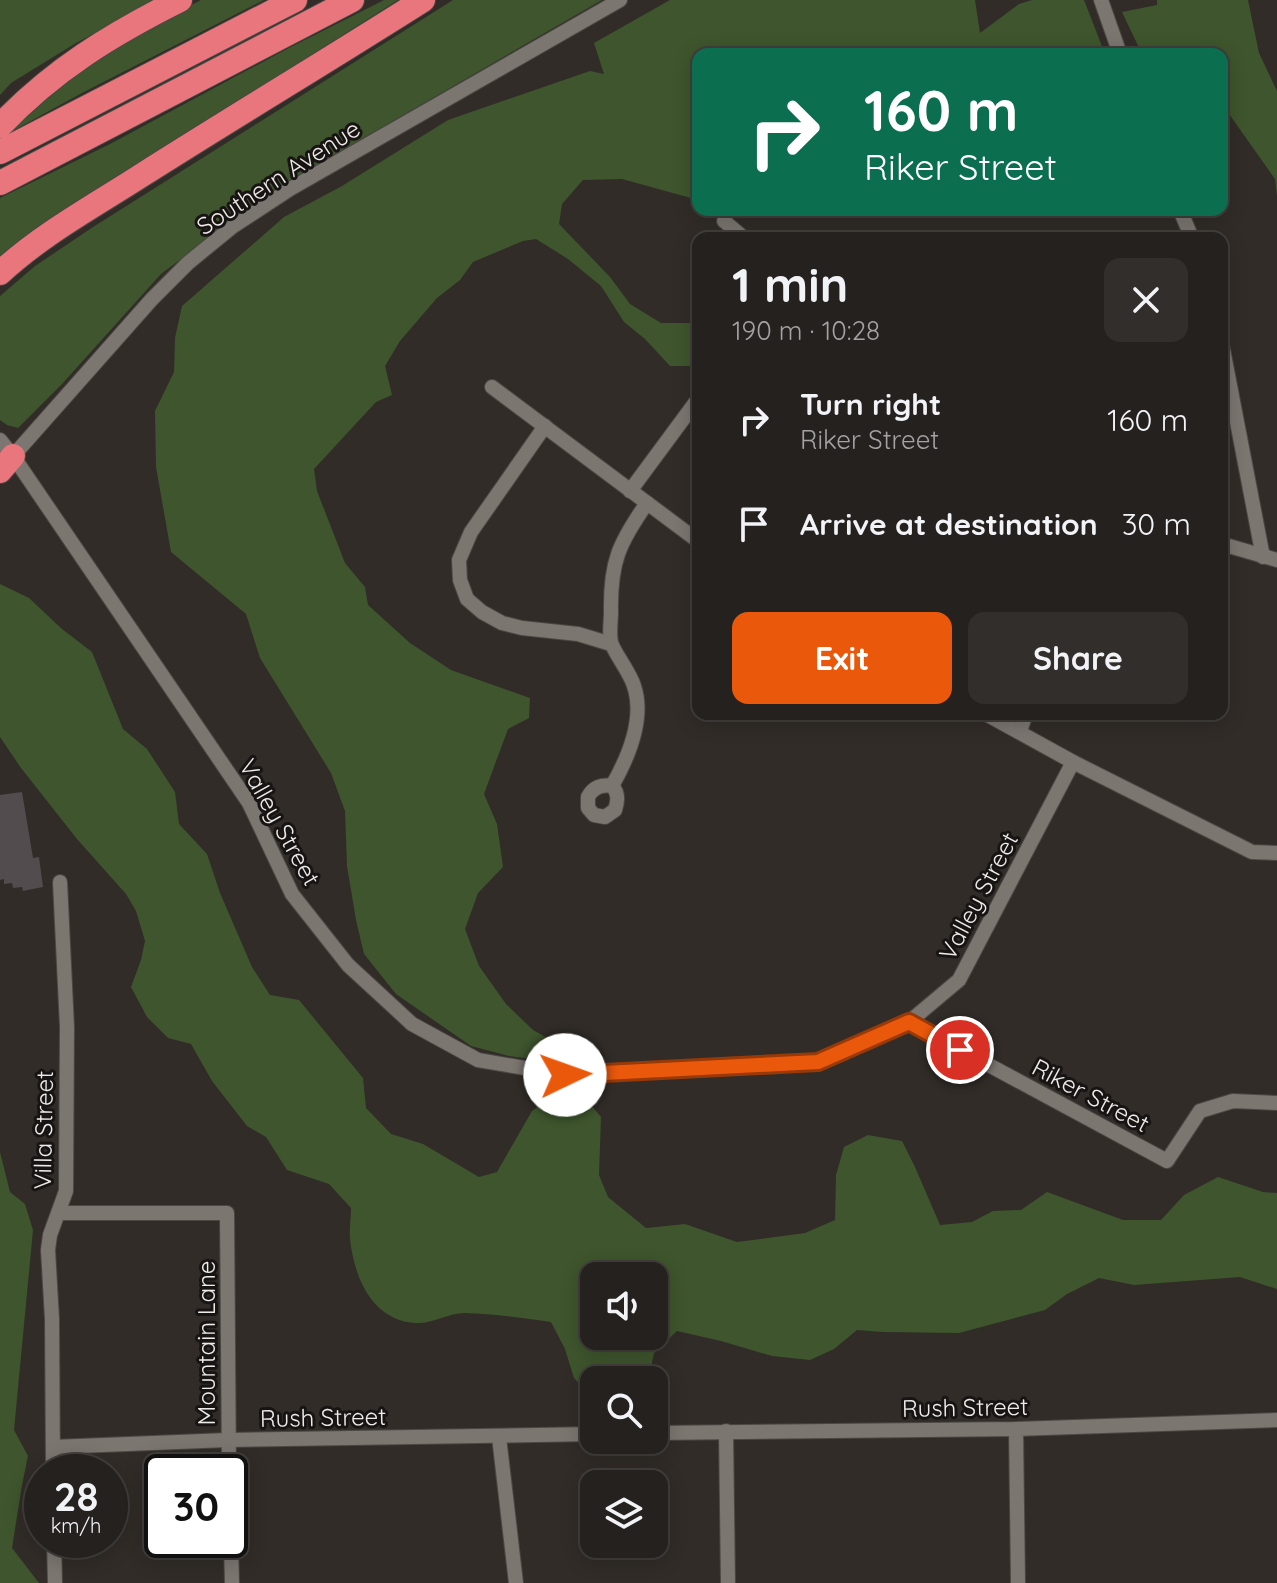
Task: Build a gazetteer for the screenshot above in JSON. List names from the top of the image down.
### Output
{
  "streets": {
    "street": [
      "Southern Avenue",
      "Valley Street",
      "Riker Street",
      "Villa Street",
      "Mountain Lane",
      "Rush Street"
    ]
  },
  "crossings": [
    ["Southern Avenue", "Valley Street"],
    ["Valley Street", "Riker Street"],
    ["Villa Street", "Mountain Lane"],
    ["Villa Street", "Rush Street"],
    ["Mountain Lane", "Rush Street"]
  ],
  "page": {
    "turn": ["160 m", "Riker Street"],
    "heading": ["1 min", "190 m · 10:28"],
    "list": [
      {
        "name": "Turn right",
        "note": "Riker Street",
        "value": "160 m"
      },
      {
        "name": "Arrive at destination",
        "value": "30 m"
      }
    ],
    "buttons": ["Exit", "Share"],
    "speed": "28 km/h",
    "limit": "30"
  }
}
